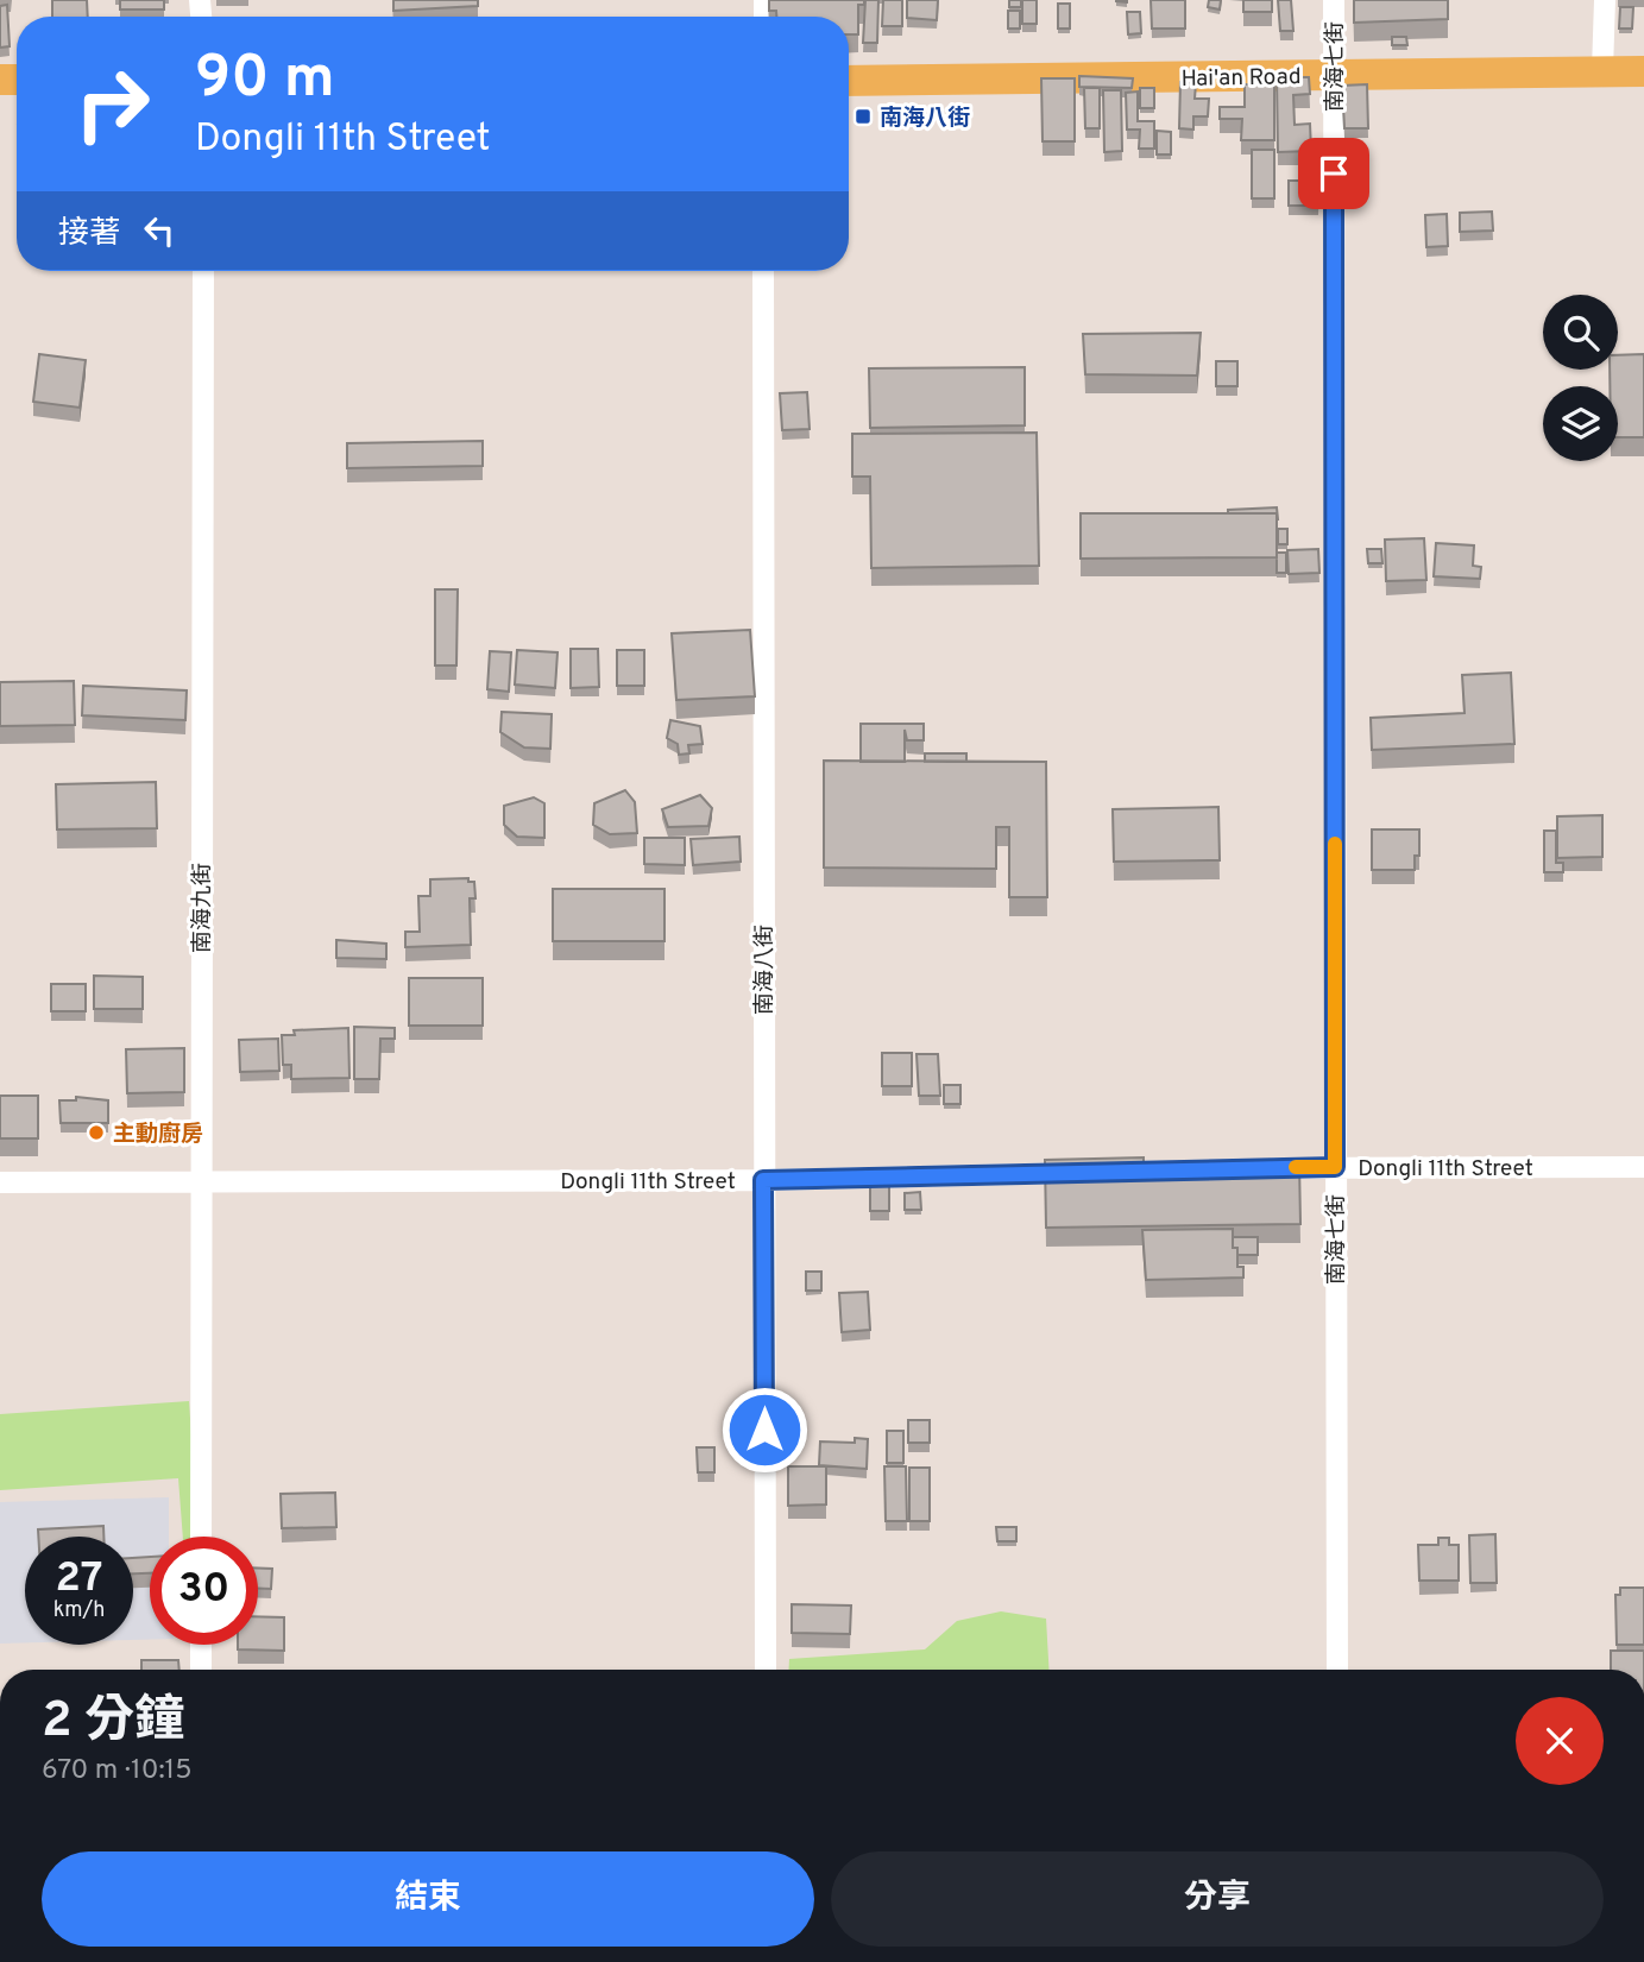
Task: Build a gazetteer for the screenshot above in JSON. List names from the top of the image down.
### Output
{
  "streets": {
    "main road": ["Hai'an Road"],
    "street": [
      "南海七街",
      "南海九街",
      "南海八街",
      "Dongli 11th Street"
    ]
  },
  "crossings": [
    ["南海七街", "Hai'an Road"],
    ["南海七街", "Dongli 11th Street"],
    ["南海九街", "Dongli 11th Street"],
    ["南海八街", "Dongli 11th Street"]
  ],
  "places": {
    "transit": ["南海八街"],
    "other": ["主動廚房"]
  },
  "page": {
    "turn": ["90 m", "Dongli 11th Street"],
    "then": "接著",
    "speed": "27 km/h",
    "limit": "30",
    "heading": ["2 分鐘", "670 m · 10:15"],
    "buttons": ["結束", "分享"]
  }
}
